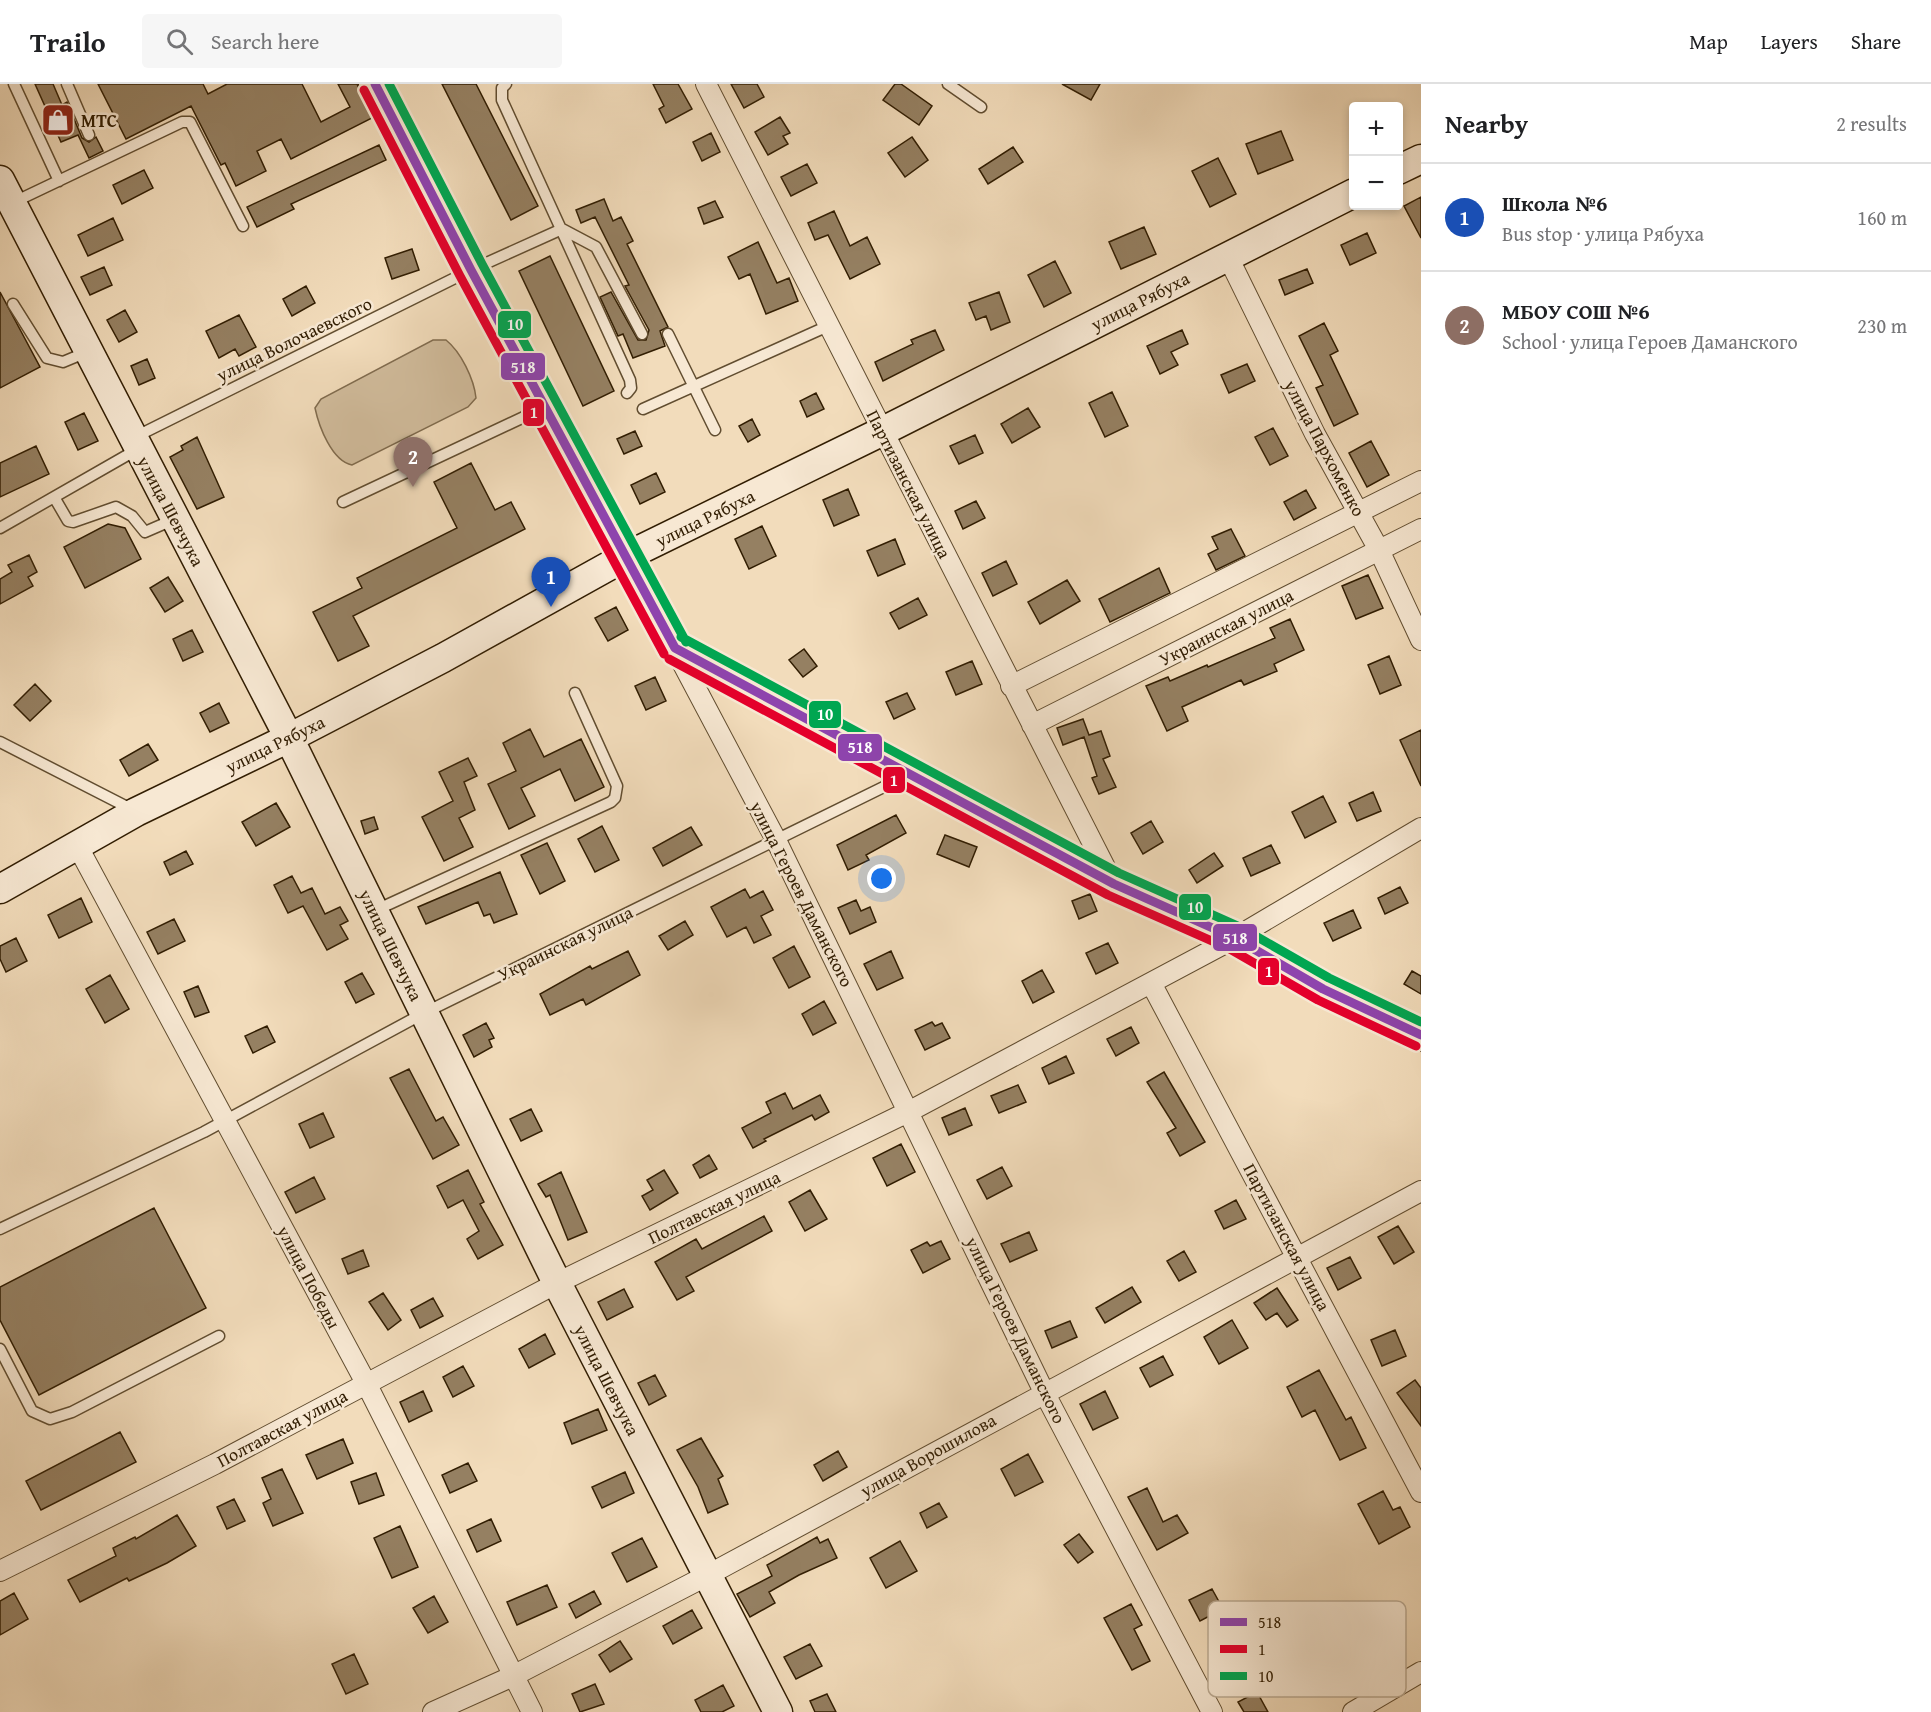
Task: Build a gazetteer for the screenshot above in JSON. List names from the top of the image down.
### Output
{
  "streets": {
    "main road": ["улица Героев Даманского"],
    "street": [
      "улица Рябуха",
      "улица Пархоменко",
      "Партизанская улица",
      "улица Шевчука",
      "Украинская улица",
      "Полтавская улица",
      "улица Победы",
      "улица Ворошилова"
    ],
    "lane": ["улица Волочаевского"]
  },
  "crossings": [
    ["улица Рябуха", "улица Пархоменко"],
    ["улица Рябуха", "Партизанская улица"],
    ["улица Рябуха", "улица Шевчука"],
    ["улица Рябуха", "улица Героев Даманского"],
    ["улица Рябуха", "улица Победы"],
    ["улица Волочаевского", "улица Шевчука"],
    ["улица Волочаевского", "улица Героев Даманского"],
    ["улица Пархоменко", "Украинская улица"],
    ["Партизанская улица", "Украинская улица"],
    ["Партизанская улица", "Полтавская улица"],
    ["Партизанская улица", "улица Ворошилова"],
    ["улица Шевчука", "Украинская улица"],
    ["улица Шевчука", "Полтавская улица"],
    ["улица Шевчука", "улица Ворошилова"],
    ["Украинская улица", "улица Героев Даманского"],
    ["Украинская улица", "улица Победы"],
    ["улица Героев Даманского", "Полтавская улица"],
    ["улица Героев Даманского", "улица Ворошилова"],
    ["Полтавская улица", "улица Победы"],
    ["улица Победы", "улица Ворошилова"]
  ],
  "places": {
    "shop": ["МТС"]
  },
  "lines": ["transit line 518", "transit line 10", "transit line 1"],
  "legend": ["518", "1", "10"],
  "page": {
    "header": "Trailo",
    "search": "Search here",
    "nav": ["Map", "Layers", "Share"],
    "heading": ["Nearby", "2 results"],
    "map_buttons": ["+", "−"],
    "list": [
      {
        "mark": "1",
        "name": "Школа №6",
        "note": "Bus stop · улица Рябуха",
        "value": "160 m"
      },
      {
        "mark": "2",
        "name": "МБОУ СОШ №6",
        "note": "School · улица Героев Даманского",
        "value": "230 m"
      }
    ],
    "pins": ["2", "1"]
  }
}
